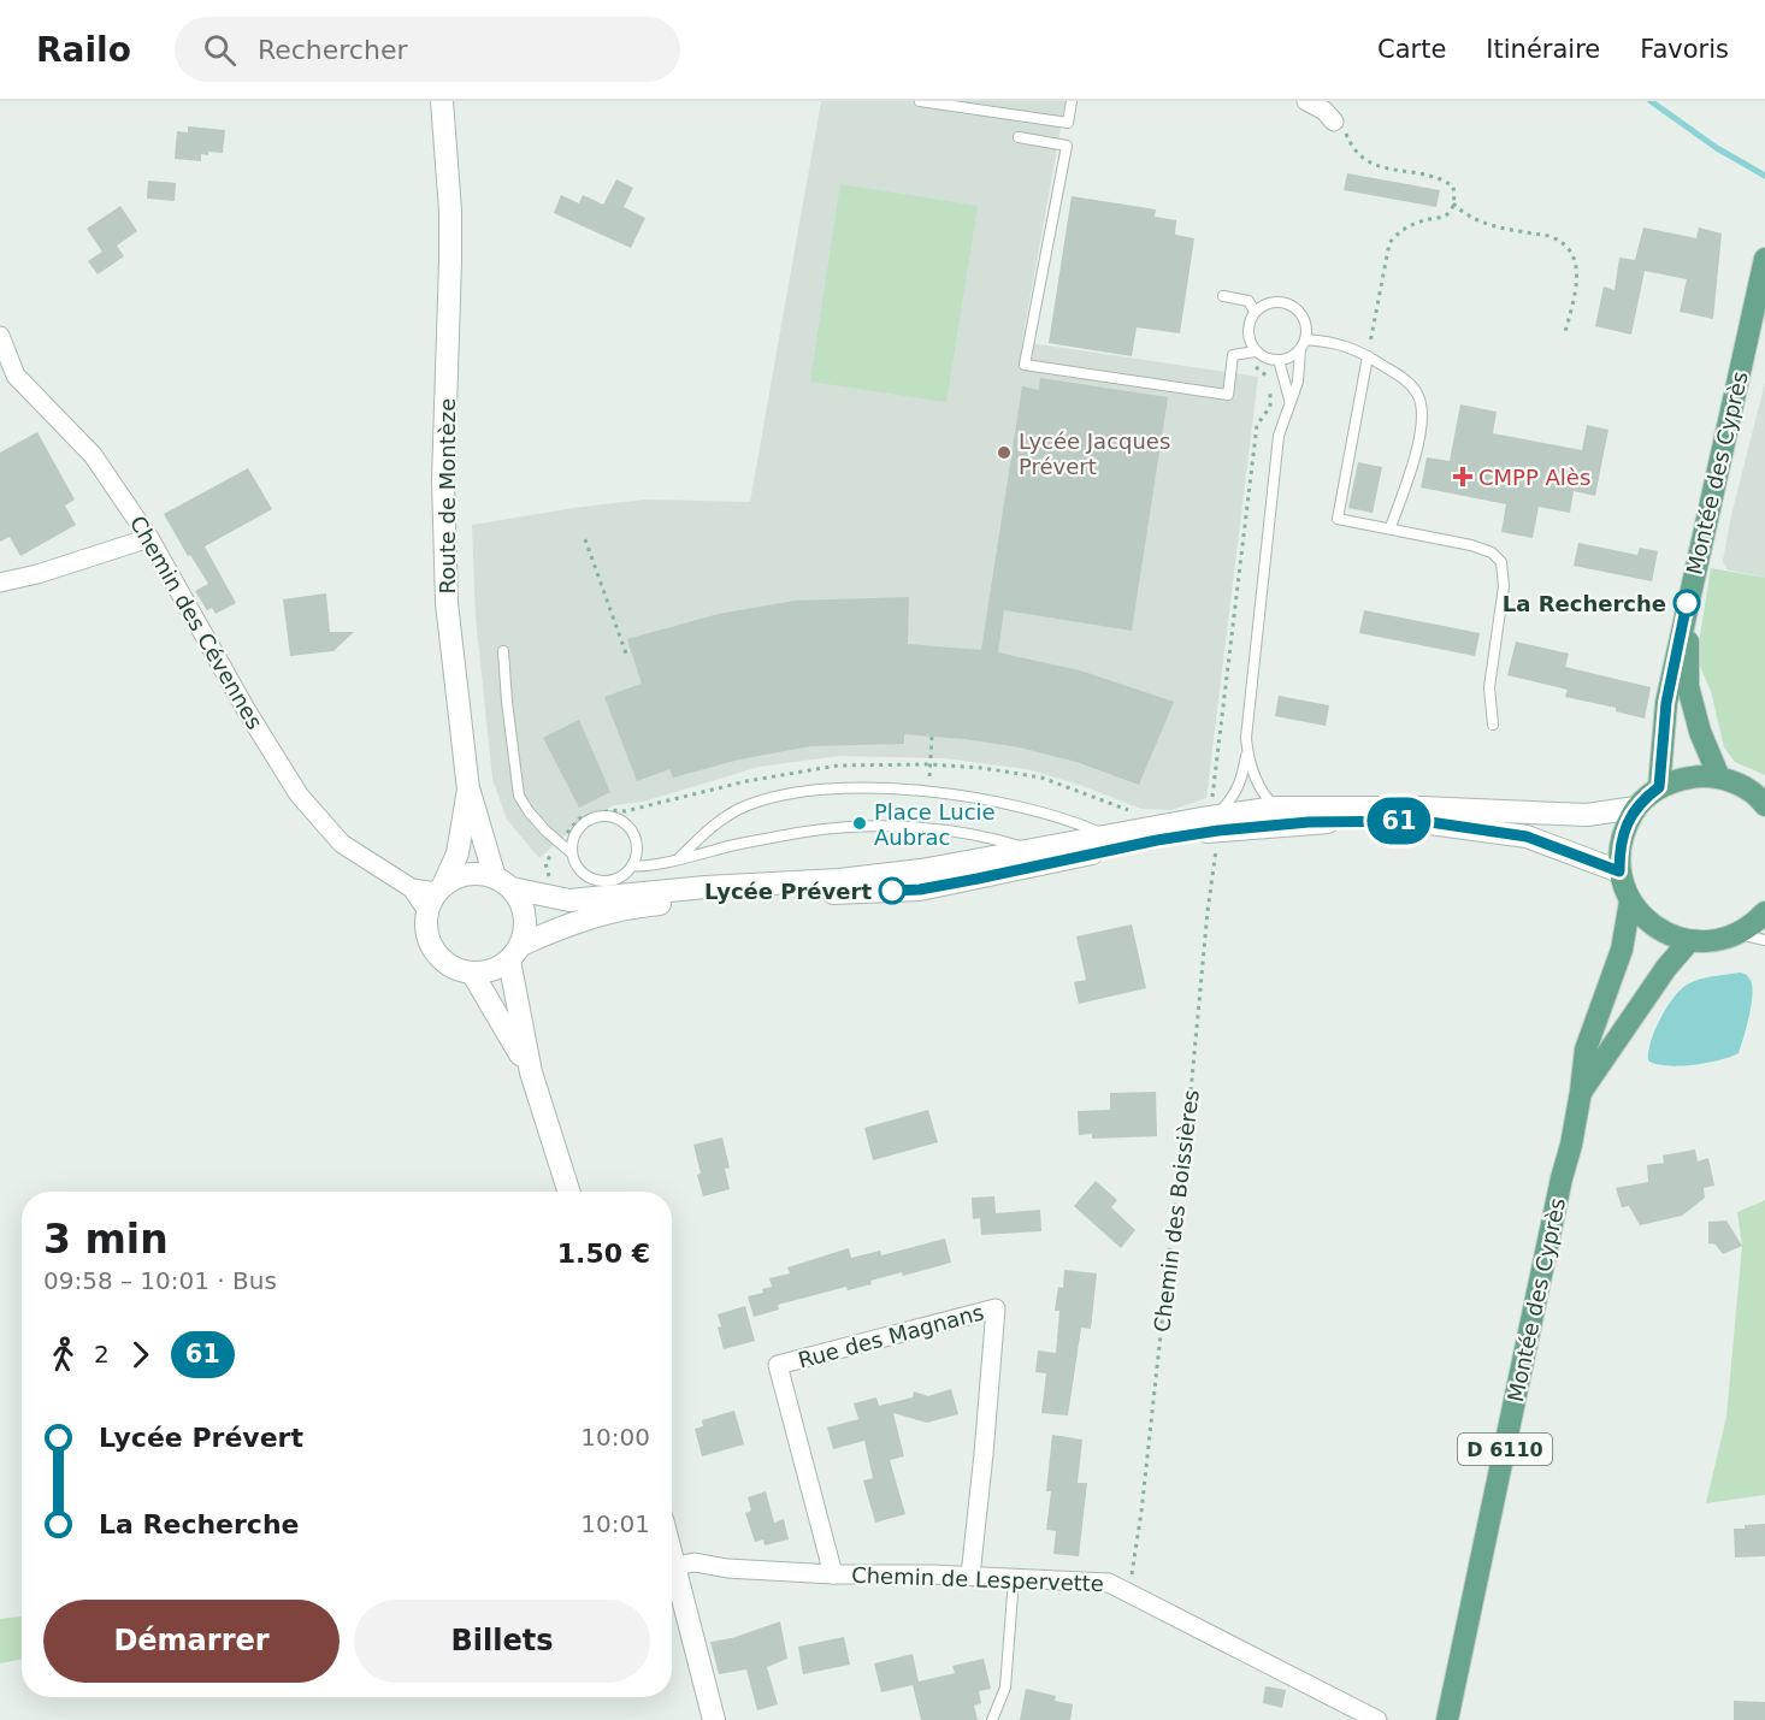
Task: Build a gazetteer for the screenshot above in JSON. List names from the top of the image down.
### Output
{
  "streets": {
    "main road": ["Montée des Cyprès", "D 6110"],
    "street": [
      "Route de Montèze",
      "Chemin des Cévennes",
      "Rue des Magnans",
      "Chemin de Lespervette"
    ],
    "path": ["Chemin des Boissières"]
  },
  "crossings": [
    ["Route de Montèze", "Chemin des Cévennes"],
    ["Chemin des Boissières", "Chemin de Lespervette"],
    ["Rue des Magnans", "Chemin de Lespervette"]
  ],
  "places": {
    "other": [
      "Lycée Jacques Prévert",
      "La Recherche",
      "Place Lucie Aubrac",
      "Lycée Prévert"
    ],
    "health": ["CMPP Alès"]
  },
  "lines": ["bus line 61"],
  "page": {
    "header": "Railo",
    "search": "Rechercher",
    "nav": ["Carte", "Itinéraire", "Favoris"],
    "on_map": "61",
    "heading": ["3 min", "09:58 – 10:01 · Bus", "1.50 €"],
    "legs": ["2", "61"],
    "list": [
      {
        "name": "Lycée Prévert",
        "value": "10:00"
      },
      {
        "name": "La Recherche",
        "value": "10:01"
      }
    ],
    "buttons": ["Démarrer", "Billets"]
  }
}
